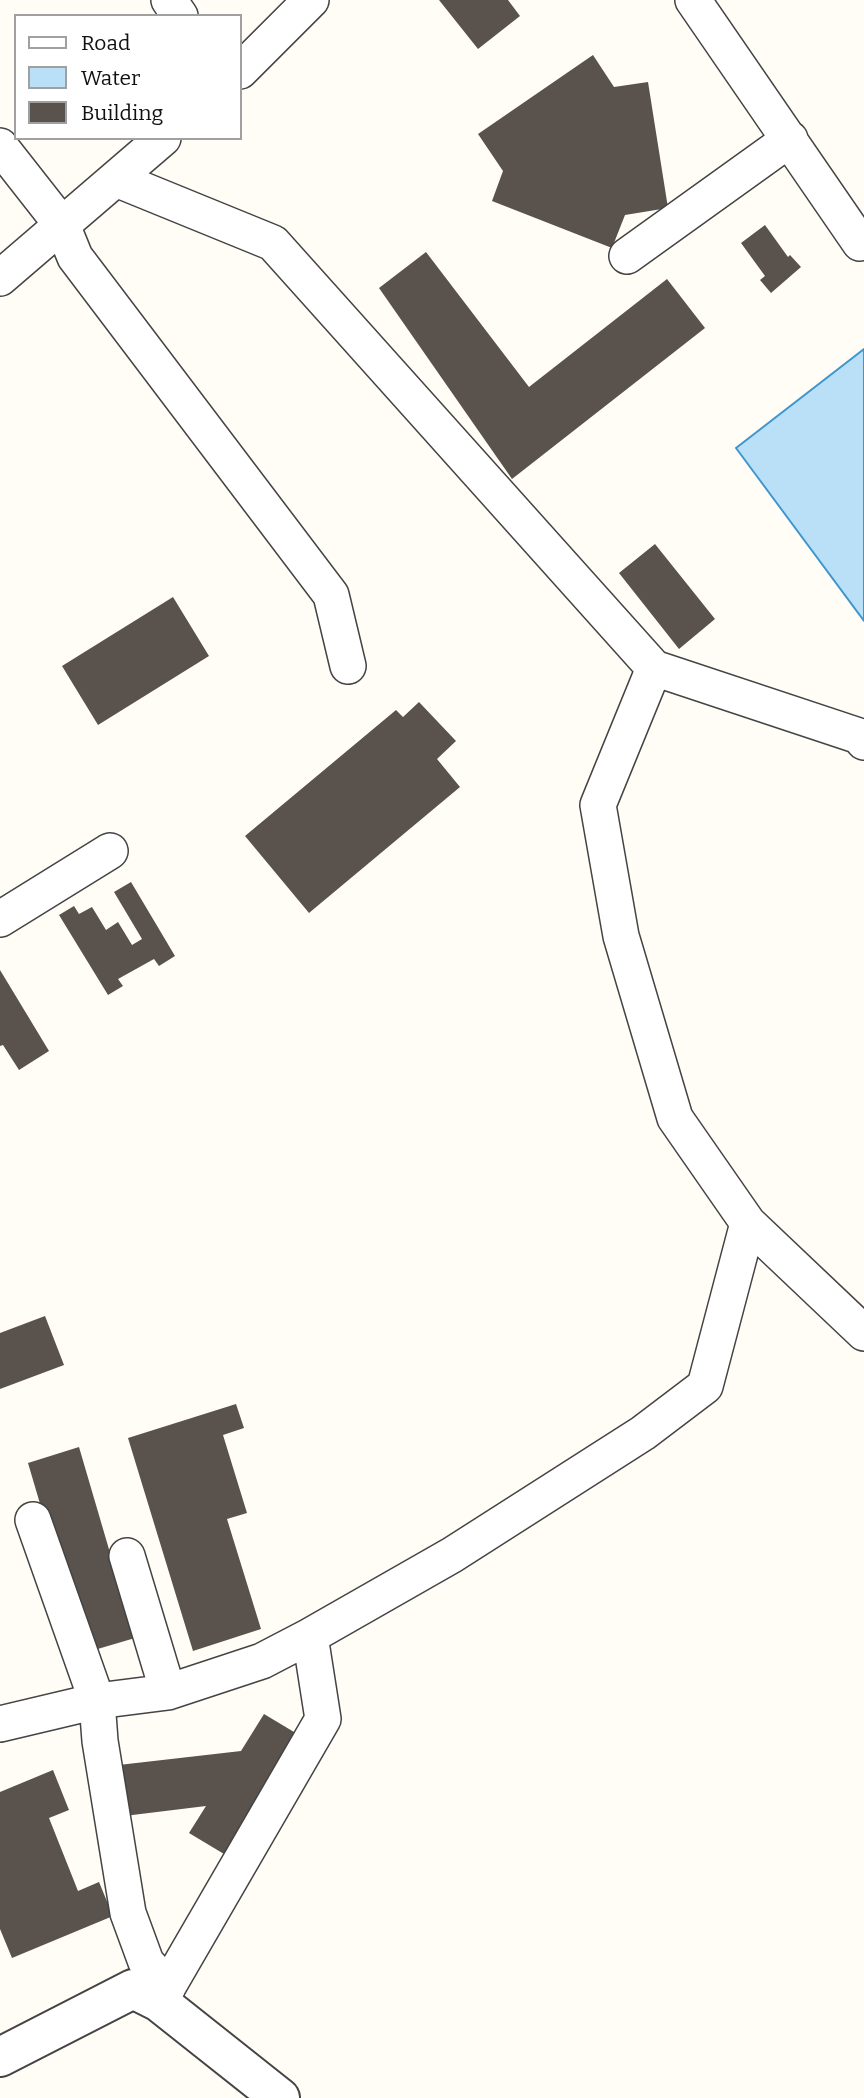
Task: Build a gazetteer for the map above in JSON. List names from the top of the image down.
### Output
{
  "legend": ["Road", "Water", "Building"]
}
